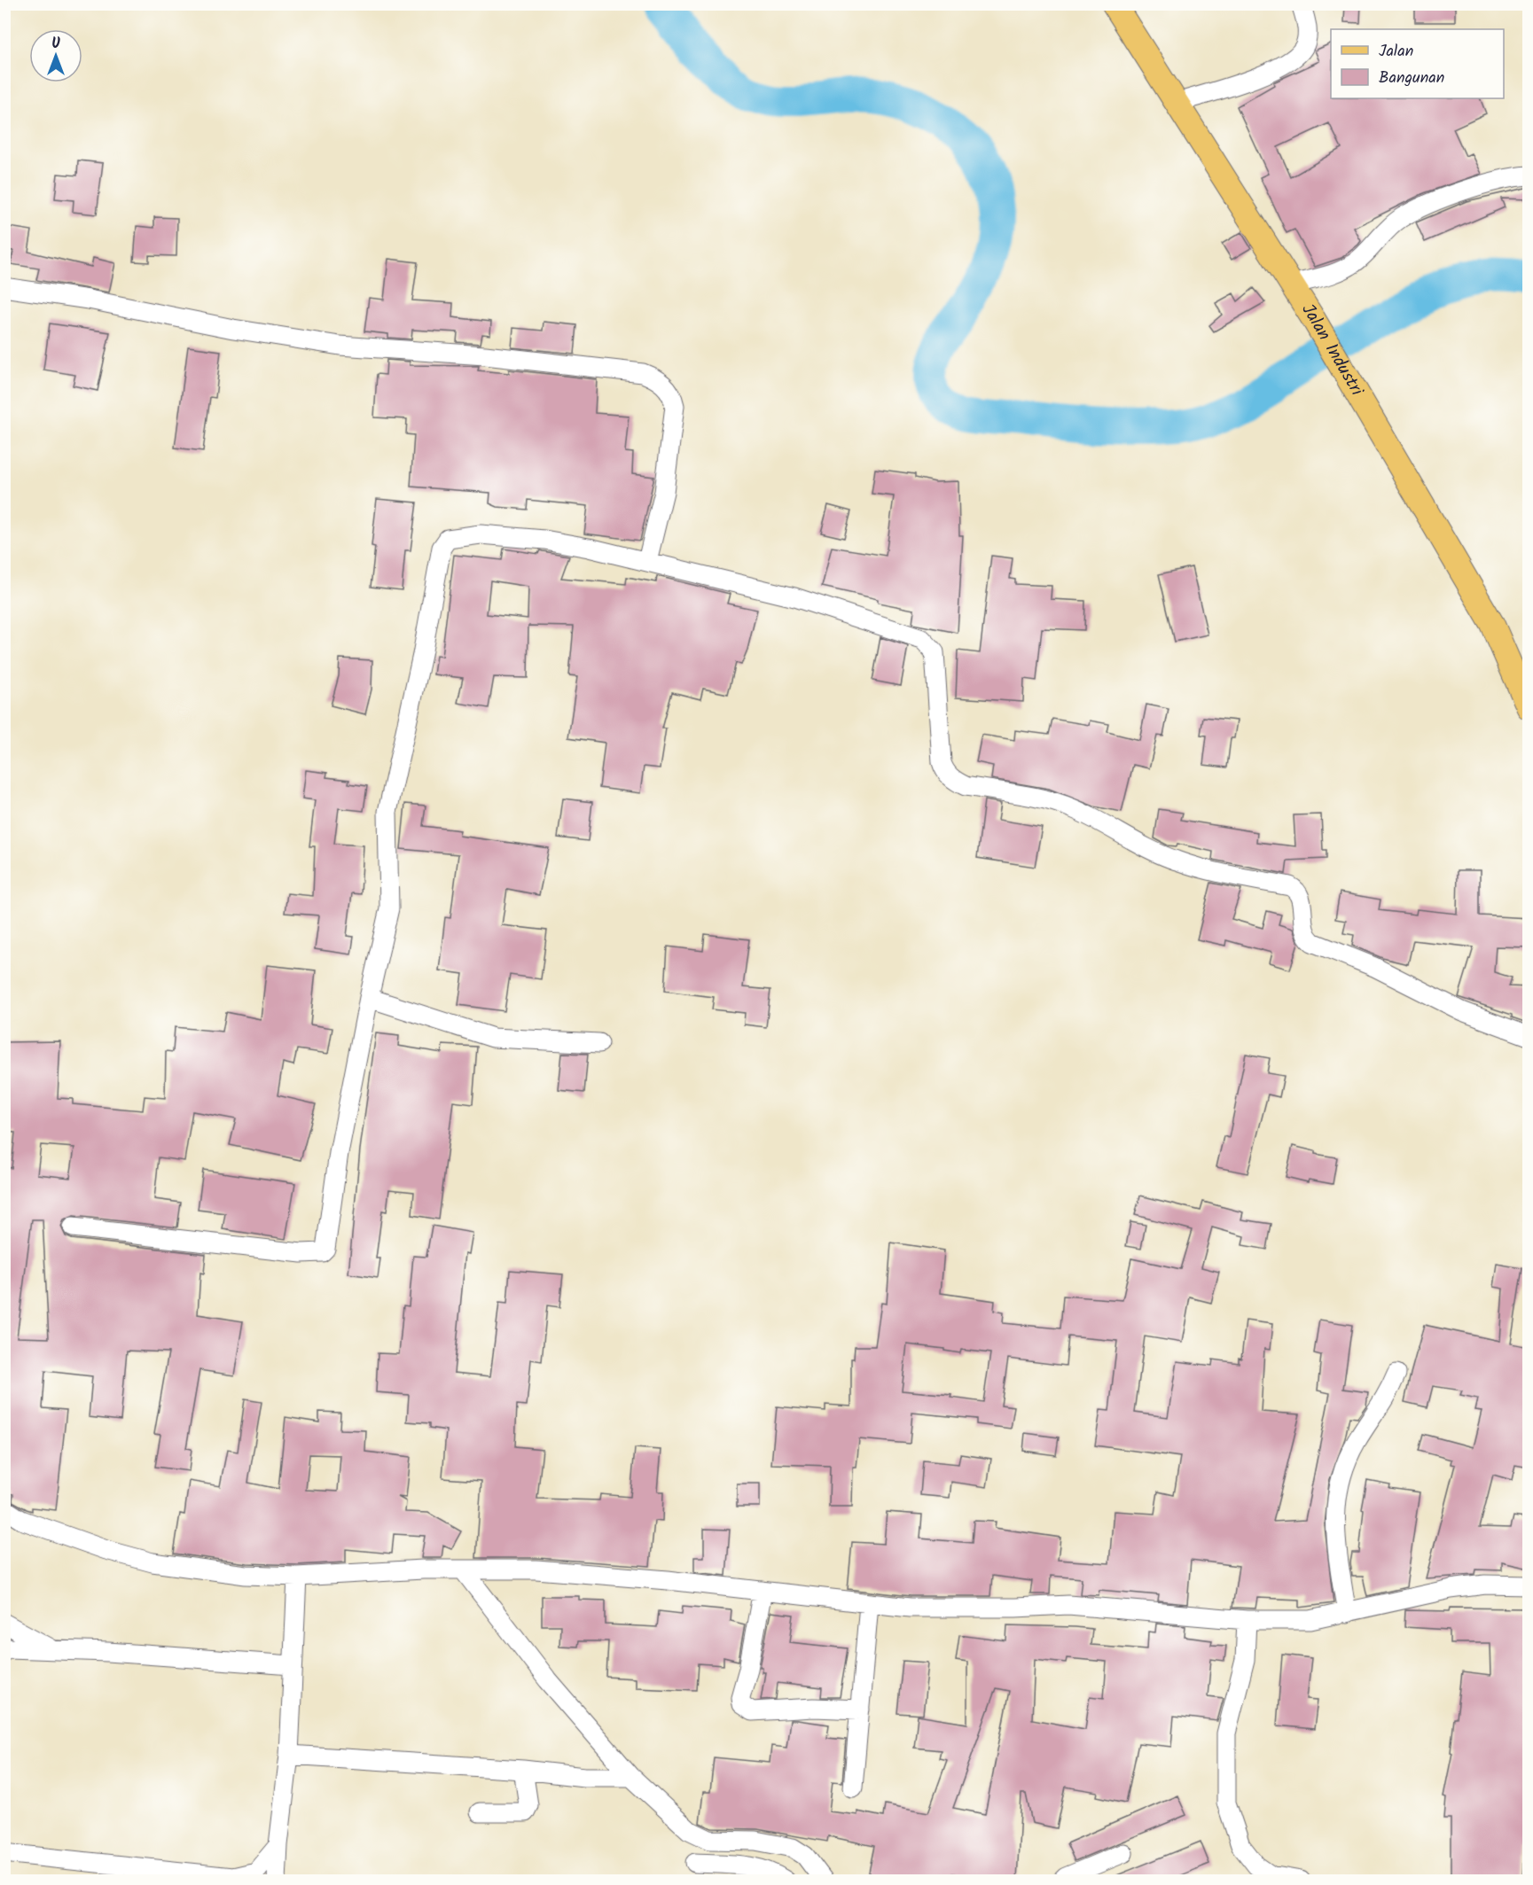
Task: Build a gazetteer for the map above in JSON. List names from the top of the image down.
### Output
{
  "streets": {
    "main road": ["Jalan Industri"]
  },
  "legend": ["Jalan", "Bangunan"],
  "north": "top"
}
